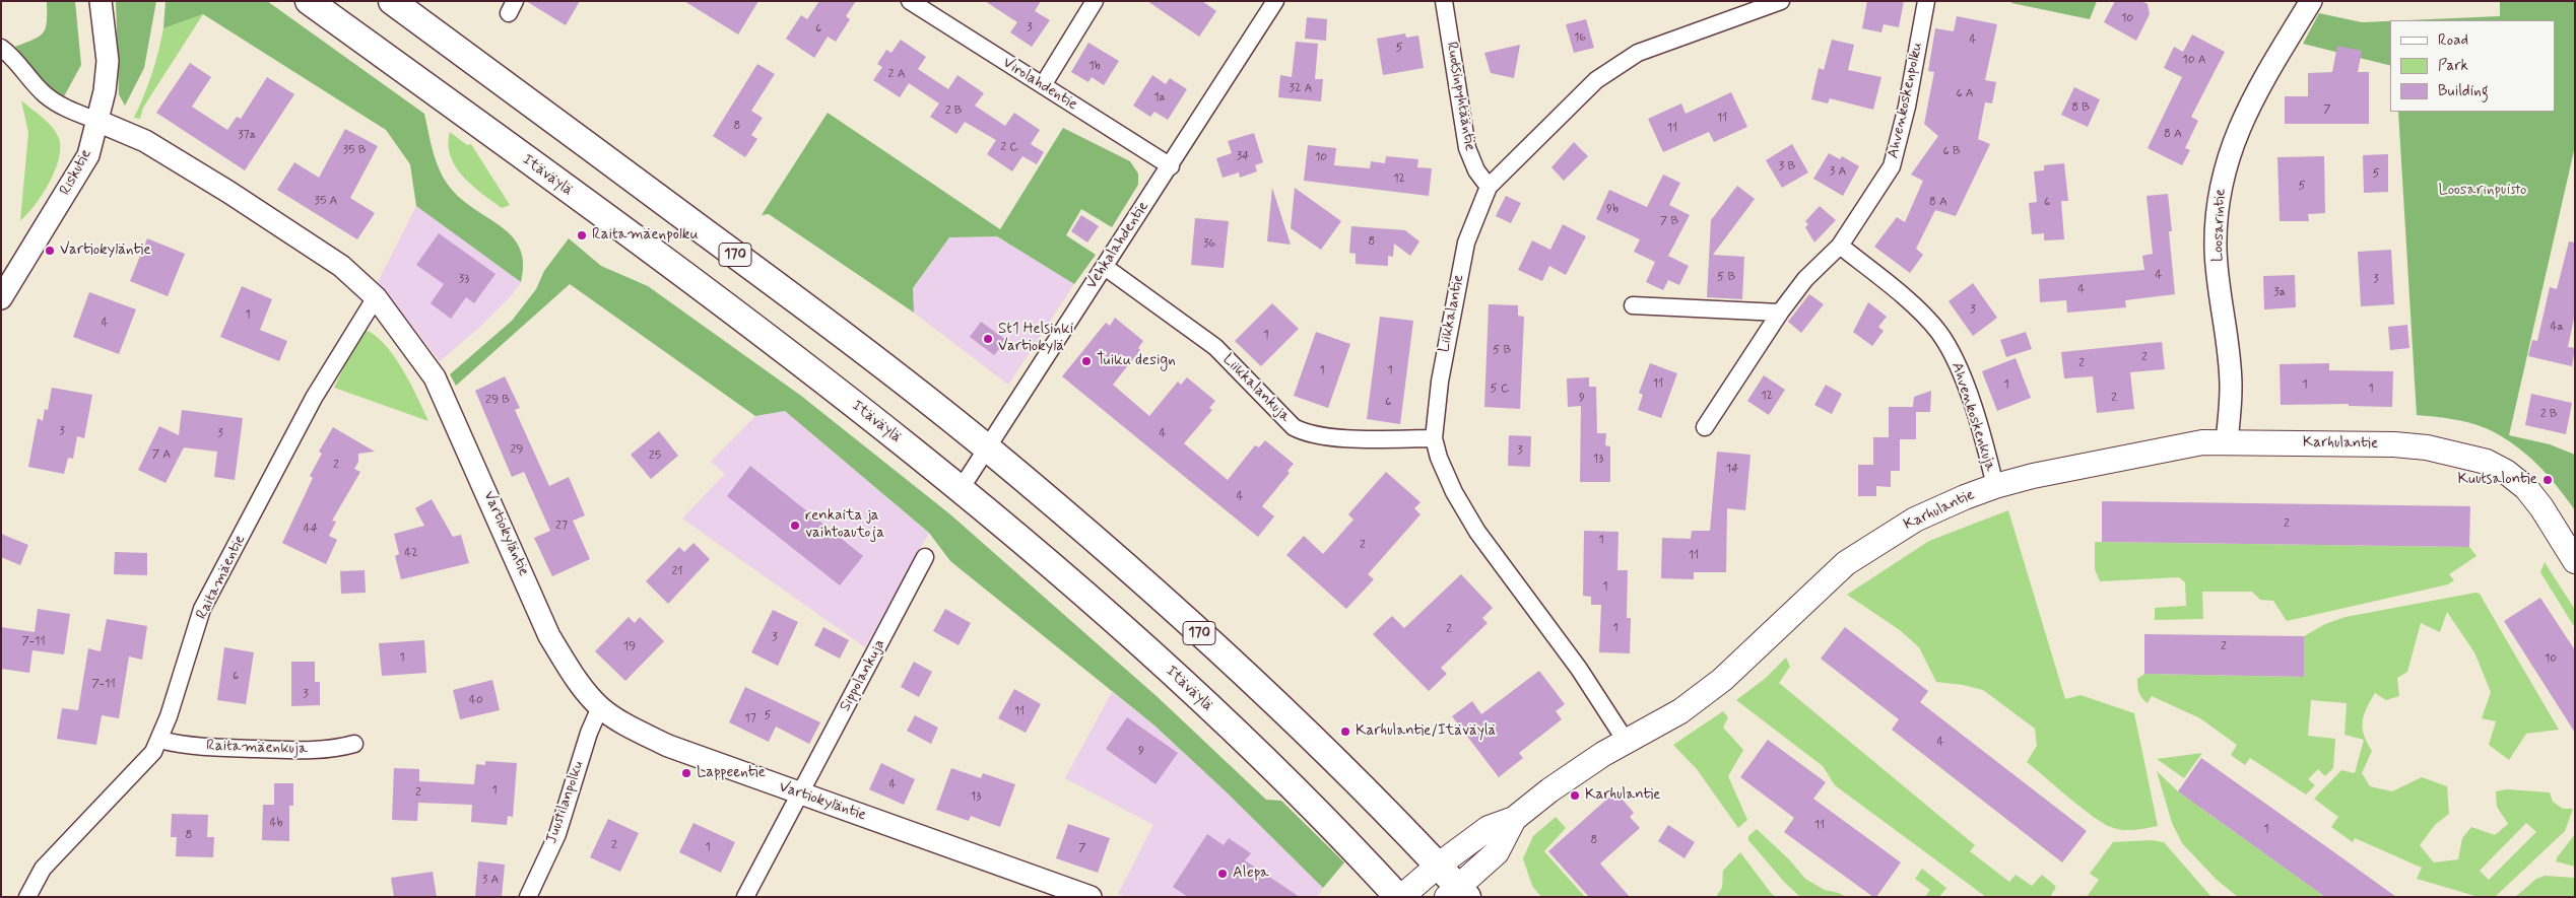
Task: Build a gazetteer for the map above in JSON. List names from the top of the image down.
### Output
{
  "streets": {
    "main road": ["Itäväylä", "170", "Karhulantie"],
    "street": [
      "Virolahdentie",
      "Ruotsinpyhtääntie",
      "Ahvenkoskenpolku",
      "Riskutie",
      "Loosarintie",
      "Vehkalahdentie",
      "Liikkalantie",
      "Liikkalankuja",
      "Ahvenkoskenkuja",
      "Vartiokyläntie",
      "Raitamäentie",
      "Sippolankuja",
      "Raitamäenkuja",
      "Juustilanpolku"
    ]
  },
  "crossings": [
    ["Virolahdentie", "Vehkalahdentie"],
    ["Ruotsinpyhtääntie", "Liikkalantie"],
    ["Ahvenkoskenpolku", "Ahvenkoskenkuja"],
    ["Riskutie", "Vartiokyläntie"],
    ["Itäväylä", "Vehkalahdentie"],
    ["Itäväylä", "Karhulantie"],
    ["Loosarintie", "Karhulantie"],
    ["Vehkalahdentie", "170"],
    ["Vehkalahdentie", "Liikkalankuja"],
    ["170", "Karhulantie"],
    ["Liikkalantie", "Liikkalankuja"],
    ["Liikkalantie", "Karhulantie"],
    ["Ahvenkoskenkuja", "Karhulantie"],
    ["Vartiokyläntie", "Raitamäentie"],
    ["Vartiokyläntie", "Sippolankuja"],
    ["Vartiokyläntie", "Juustilanpolku"],
    ["Raitamäentie", "Raitamäenkuja"]
  ],
  "parks": ["Loosarinpuisto"],
  "places": [
    "Raitamäenpolku",
    "Vartiokyläntie",
    "St1 Helsinki Vartiokylä",
    "Tuiku design",
    "Kuutsalontie",
    "renkaita ja vaihtoautoja",
    "Karhulantie/Itäväylä",
    "Lappeentie",
    "Karhulantie",
    "Alepa"
  ],
  "house_numbers": [
    "10",
    "3",
    "6",
    "16",
    "4",
    "5",
    "10 A",
    "1b",
    "2 A",
    "32 A",
    "6 A",
    "1a",
    "8 B",
    "7",
    "2 B",
    "11",
    "8",
    "11",
    "8 A",
    "37a",
    "2 C",
    "35 B",
    "6 B",
    "34",
    "10",
    "3 B",
    "3 A",
    "5",
    "12",
    "5",
    "35 A",
    "8 A",
    "6",
    "9b",
    "7 B",
    "8",
    "36",
    "4",
    "5 B",
    "33",
    "3",
    "4",
    "3a",
    "3",
    "1",
    "4",
    "4a",
    "1",
    "5 B",
    "2",
    "2",
    "1",
    "1",
    "11",
    "1",
    "1",
    "5 C",
    "1",
    "12",
    "9",
    "2",
    "29 B",
    "6",
    "2 B",
    "3",
    "3",
    "4",
    "29",
    "3",
    "7 A",
    "25",
    "13",
    "2",
    "14",
    "4",
    "2",
    "27",
    "44",
    "1",
    "2",
    "42",
    "11",
    "21",
    "1",
    "1",
    "2",
    "3",
    "7-11",
    "19",
    "2",
    "1",
    "10",
    "6",
    "7-11",
    "3",
    "40",
    "11",
    "5",
    "17",
    "4",
    "9",
    "4",
    "1",
    "2",
    "13",
    "4b",
    "11",
    "1",
    "8",
    "8",
    "2",
    "1",
    "7",
    "3 A"
  ],
  "legend": ["Road", "Park", "Building"]
}
